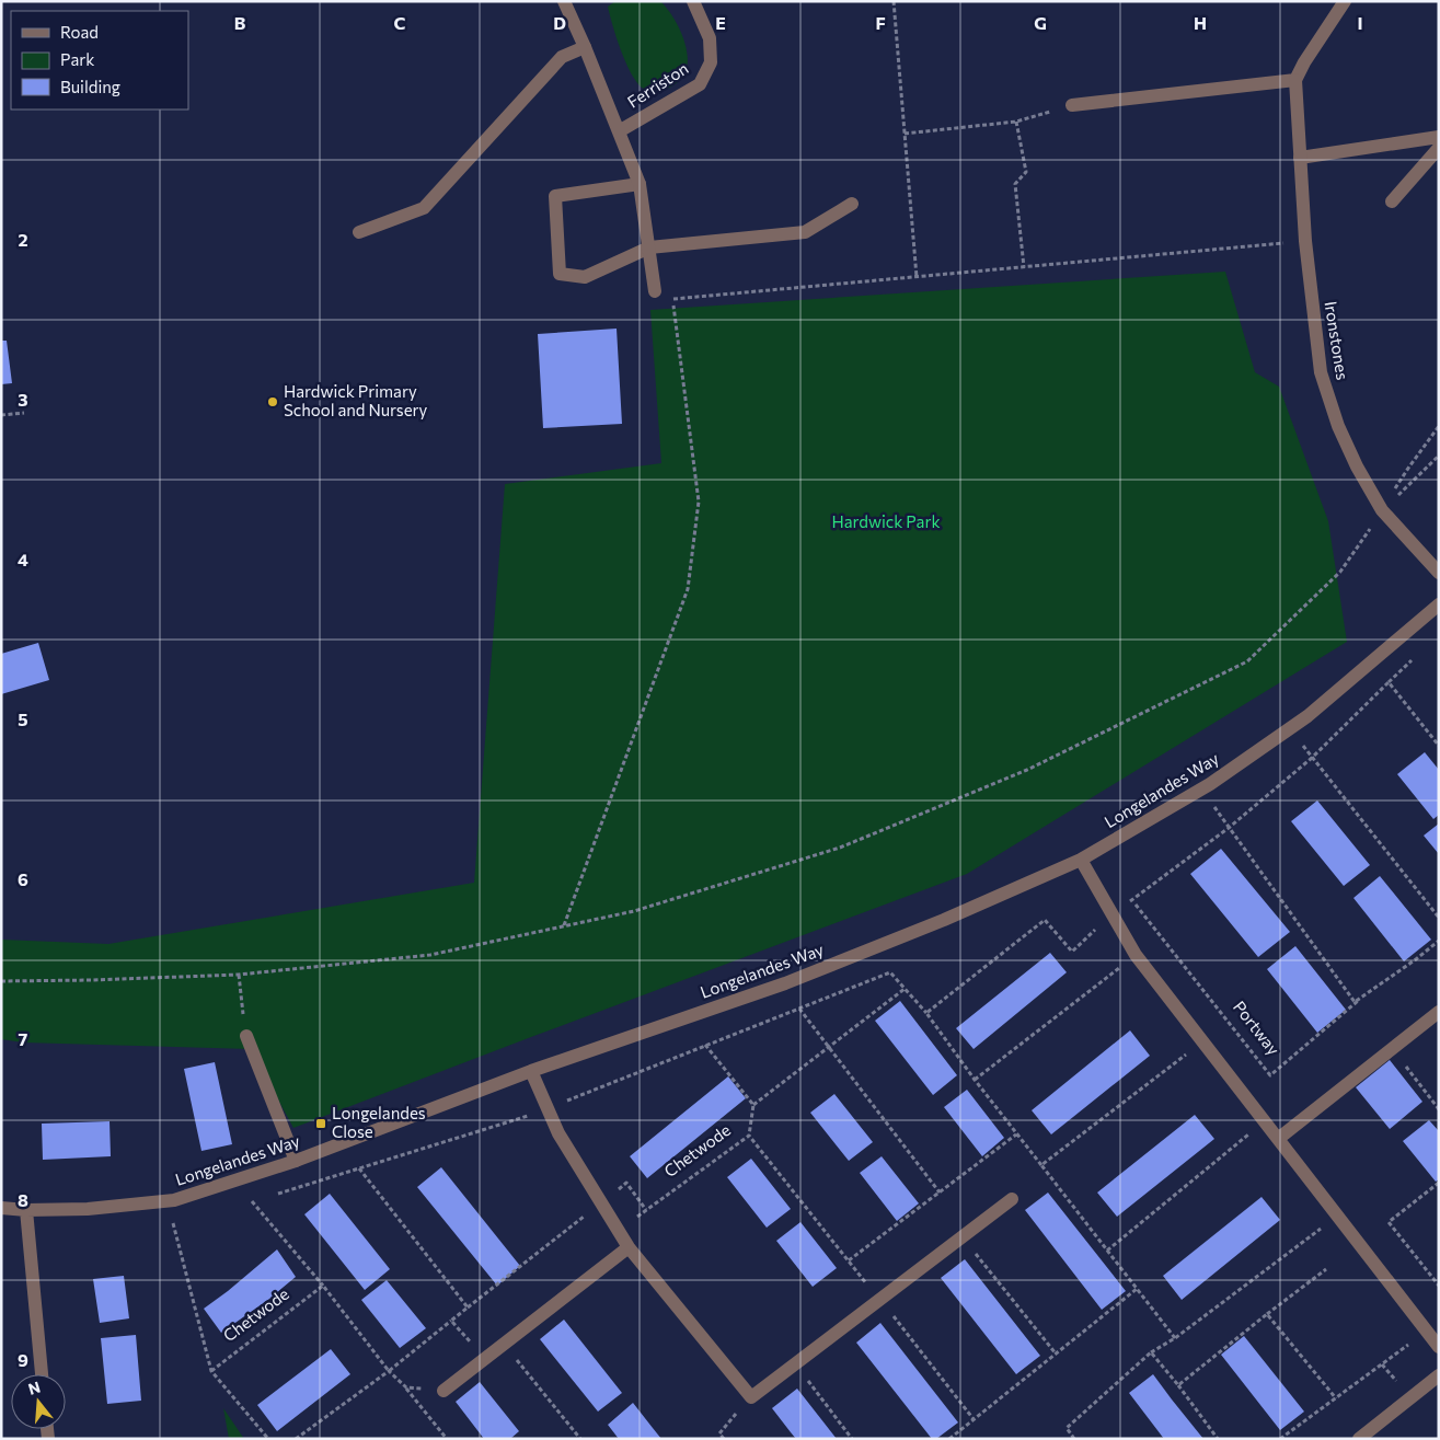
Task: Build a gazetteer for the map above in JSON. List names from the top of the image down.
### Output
{
  "streets": {
    "street": ["Ferriston", "Ironstones", "Longelandes Way"],
    "path": ["Portway", "Chetwode"]
  },
  "parks": ["Hardwick Park"],
  "places": {
    "other": ["Hardwick Primary School and Nursery"],
    "transit": ["Longelandes Close"]
  },
  "legend": ["Road", "Park", "Building"],
  "north": "top",
  "grid": {
    "columns": [
      "B",
      "C",
      "D",
      "E",
      "F",
      "G",
      "H",
      "I"
    ],
    "rows": [
      "2",
      "3",
      "4",
      "5",
      "6",
      "7",
      "8",
      "9"
    ]
  }
}
